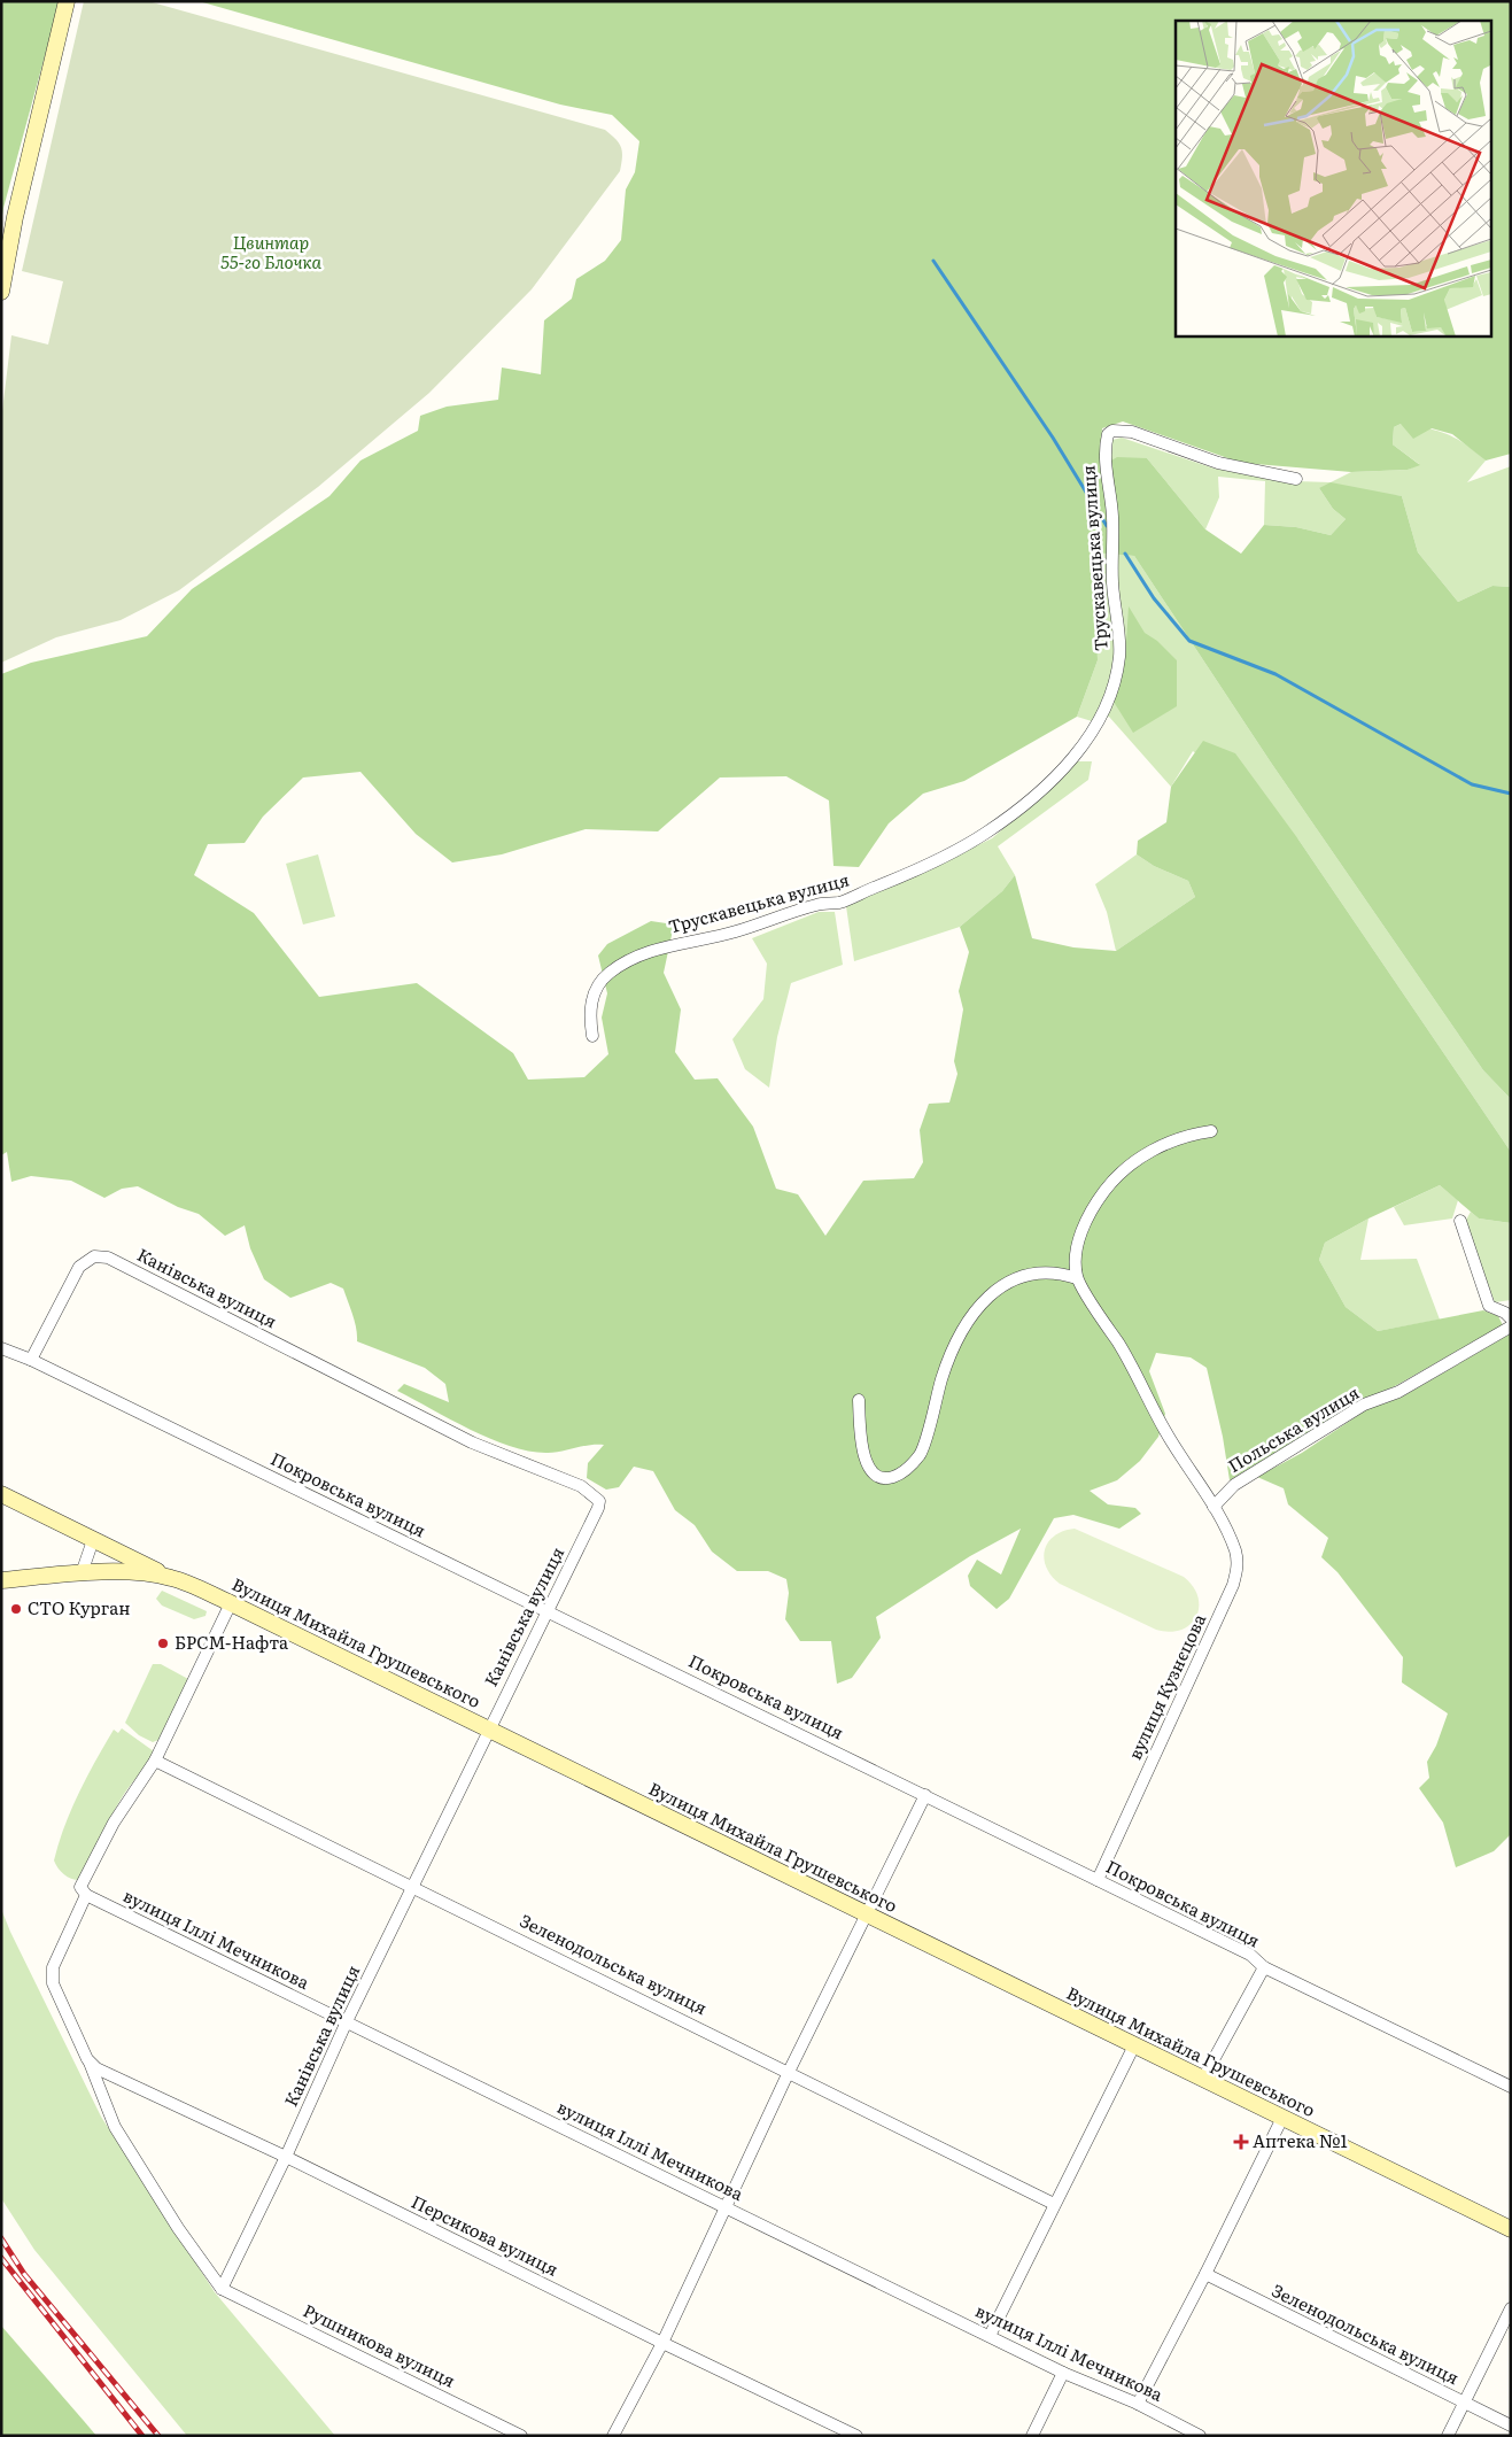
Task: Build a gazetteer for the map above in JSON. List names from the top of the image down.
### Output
{
  "streets": {
    "street": [
      "Трускавецька вулиця",
      "Канівська вулиця",
      "Польська вулиця",
      "Покровська вулиця",
      "Вулиця Михайла Грушевського",
      "вулиця Кузнєцова",
      "вулиця Іллі Мечникова",
      "Зеленодольська вулиця",
      "Персикова вулиця",
      "Рушникова вулиця"
    ]
  },
  "crossings": [
    ["Канівська вулиця", "Покровська вулиця"],
    ["Канівська вулиця", "Вулиця Михайла Грушевського"],
    ["Канівська вулиця", "вулиця Іллі Мечникова"],
    ["Канівська вулиця", "Зеленодольська вулиця"],
    ["Канівська вулиця", "Персикова вулиця"],
    ["Канівська вулиця", "Рушникова вулиця"],
    ["Польська вулиця", "вулиця Кузнєцова"],
    ["Покровська вулиця", "вулиця Кузнєцова"]
  ],
  "parks": ["Цвинтар 55-го Блочка"],
  "places": {
    "other": ["СТО Курган", "БРСМ-Нафта"],
    "health": ["Аптека №1"]
  }
}
